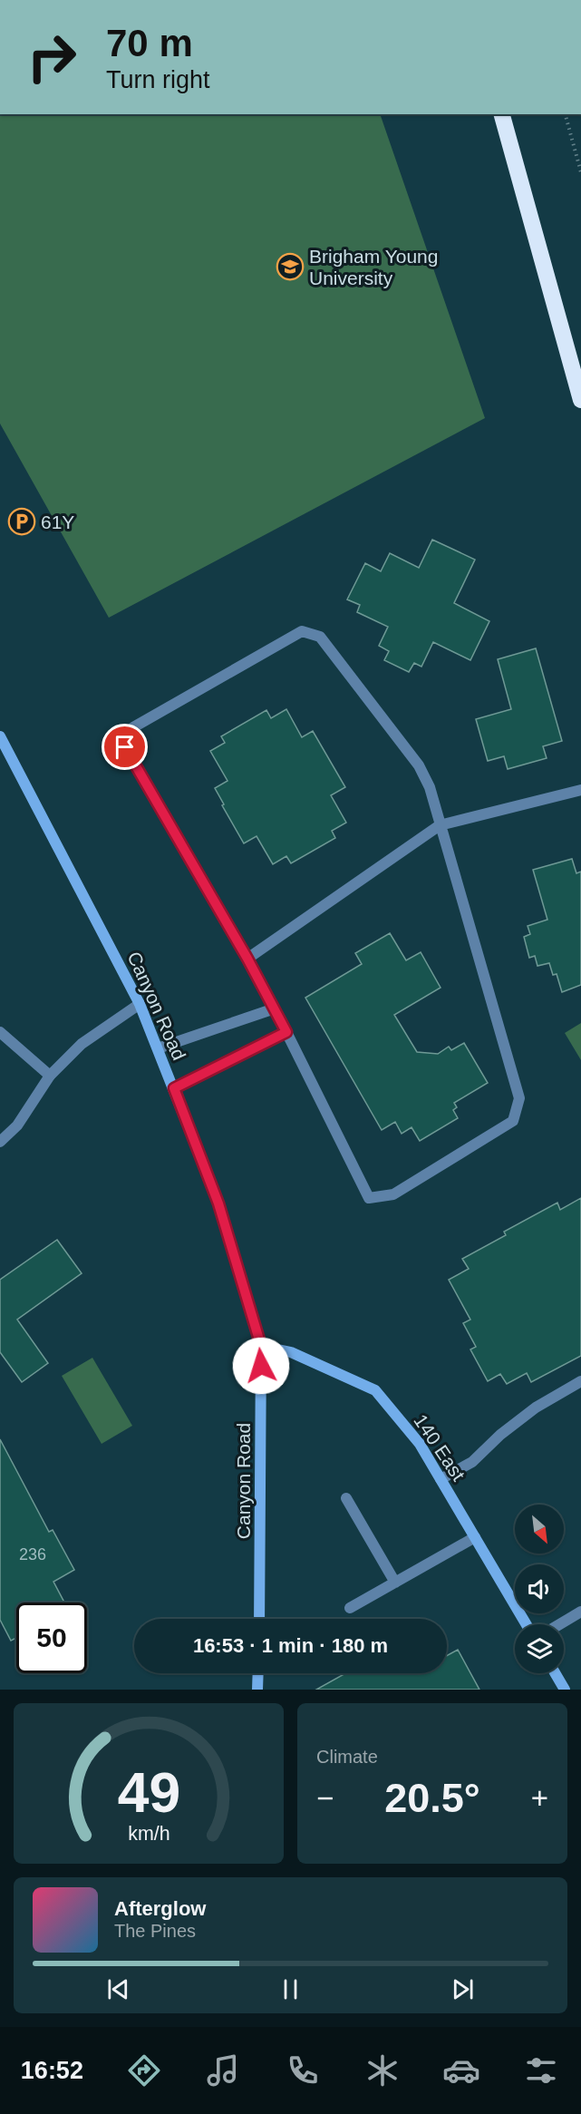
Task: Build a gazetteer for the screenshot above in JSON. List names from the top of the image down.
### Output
{
  "streets": {
    "main road": ["Canyon Road", "140 East"]
  },
  "crossings": [
    ["Canyon Road", "140 East"]
  ],
  "places": {
    "school or university": ["Brigham Young University"],
    "parking": ["61Y"]
  },
  "house_numbers": ["236"],
  "north": "bottom right",
  "page": {
    "turn": ["70 m", "Turn right"],
    "limit": "50",
    "trip": "16:53 · 1 min · 180 m",
    "tile": "Climate",
    "heat": ["−", "20.5°", "+"],
    "song": ["Afterglow", "The Pines"],
    "tabs": "16:52",
    "gauge": ["49", "km/h"]
  }
}
